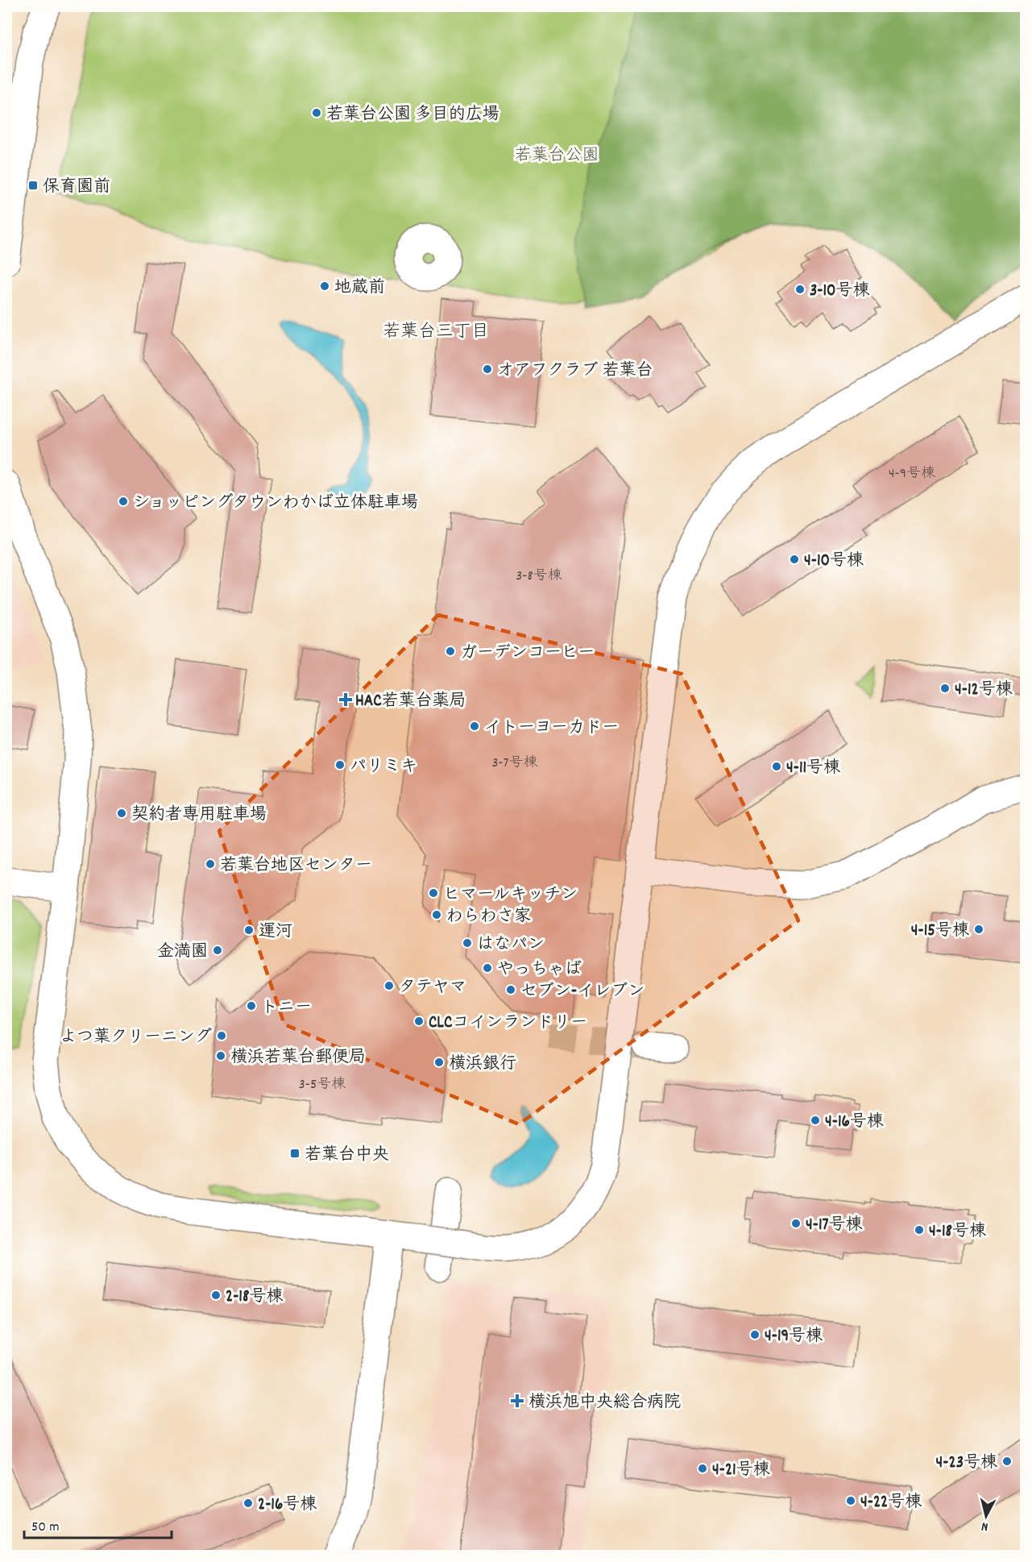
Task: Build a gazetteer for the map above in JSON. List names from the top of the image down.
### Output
{
  "districts": ["若葉台三丁目"],
  "parks": ["若葉台公園"],
  "places": {
    "other": [
      "若葉台公園 多目的広場",
      "地蔵前",
      "3-10号棟",
      "オアフクラブ 若葉台",
      "ショッピングタウンわかば立体駐車場",
      "4-10号棟",
      "ガーデンコーヒー",
      "4-12号棟",
      "イトーヨーカドー",
      "パリミキ",
      "4-11号棟",
      "契約者専用駐車場",
      "若葉台地区センター",
      "ヒマールキッチン",
      "わらわさ家",
      "4-15号棟",
      "運河",
      "はなパン",
      "金満園",
      "やっちゃば",
      "タテヤマ",
      "セブン-イレブン",
      "トニー",
      "CLCコインランドリー",
      "よつ葉クリーニング",
      "横浜若葉台郵便局",
      "横浜銀行",
      "4-16号棟",
      "4-17号棟",
      "4-18号棟",
      "2-18号棟",
      "4-19号棟",
      "4-23号棟",
      "4-21号棟",
      "4-22号棟",
      "2-16号棟"
    ],
    "transit": ["保育園前", "若葉台中央"],
    "health": ["HAC若葉台薬局", "横浜旭中央総合病院"]
  },
  "house_numbers": [
    "4-9号棟",
    "3-8号棟",
    "3-7号棟",
    "3-5号棟"
  ],
  "scale_bar": "50 m",
  "north": "bottom"
}
